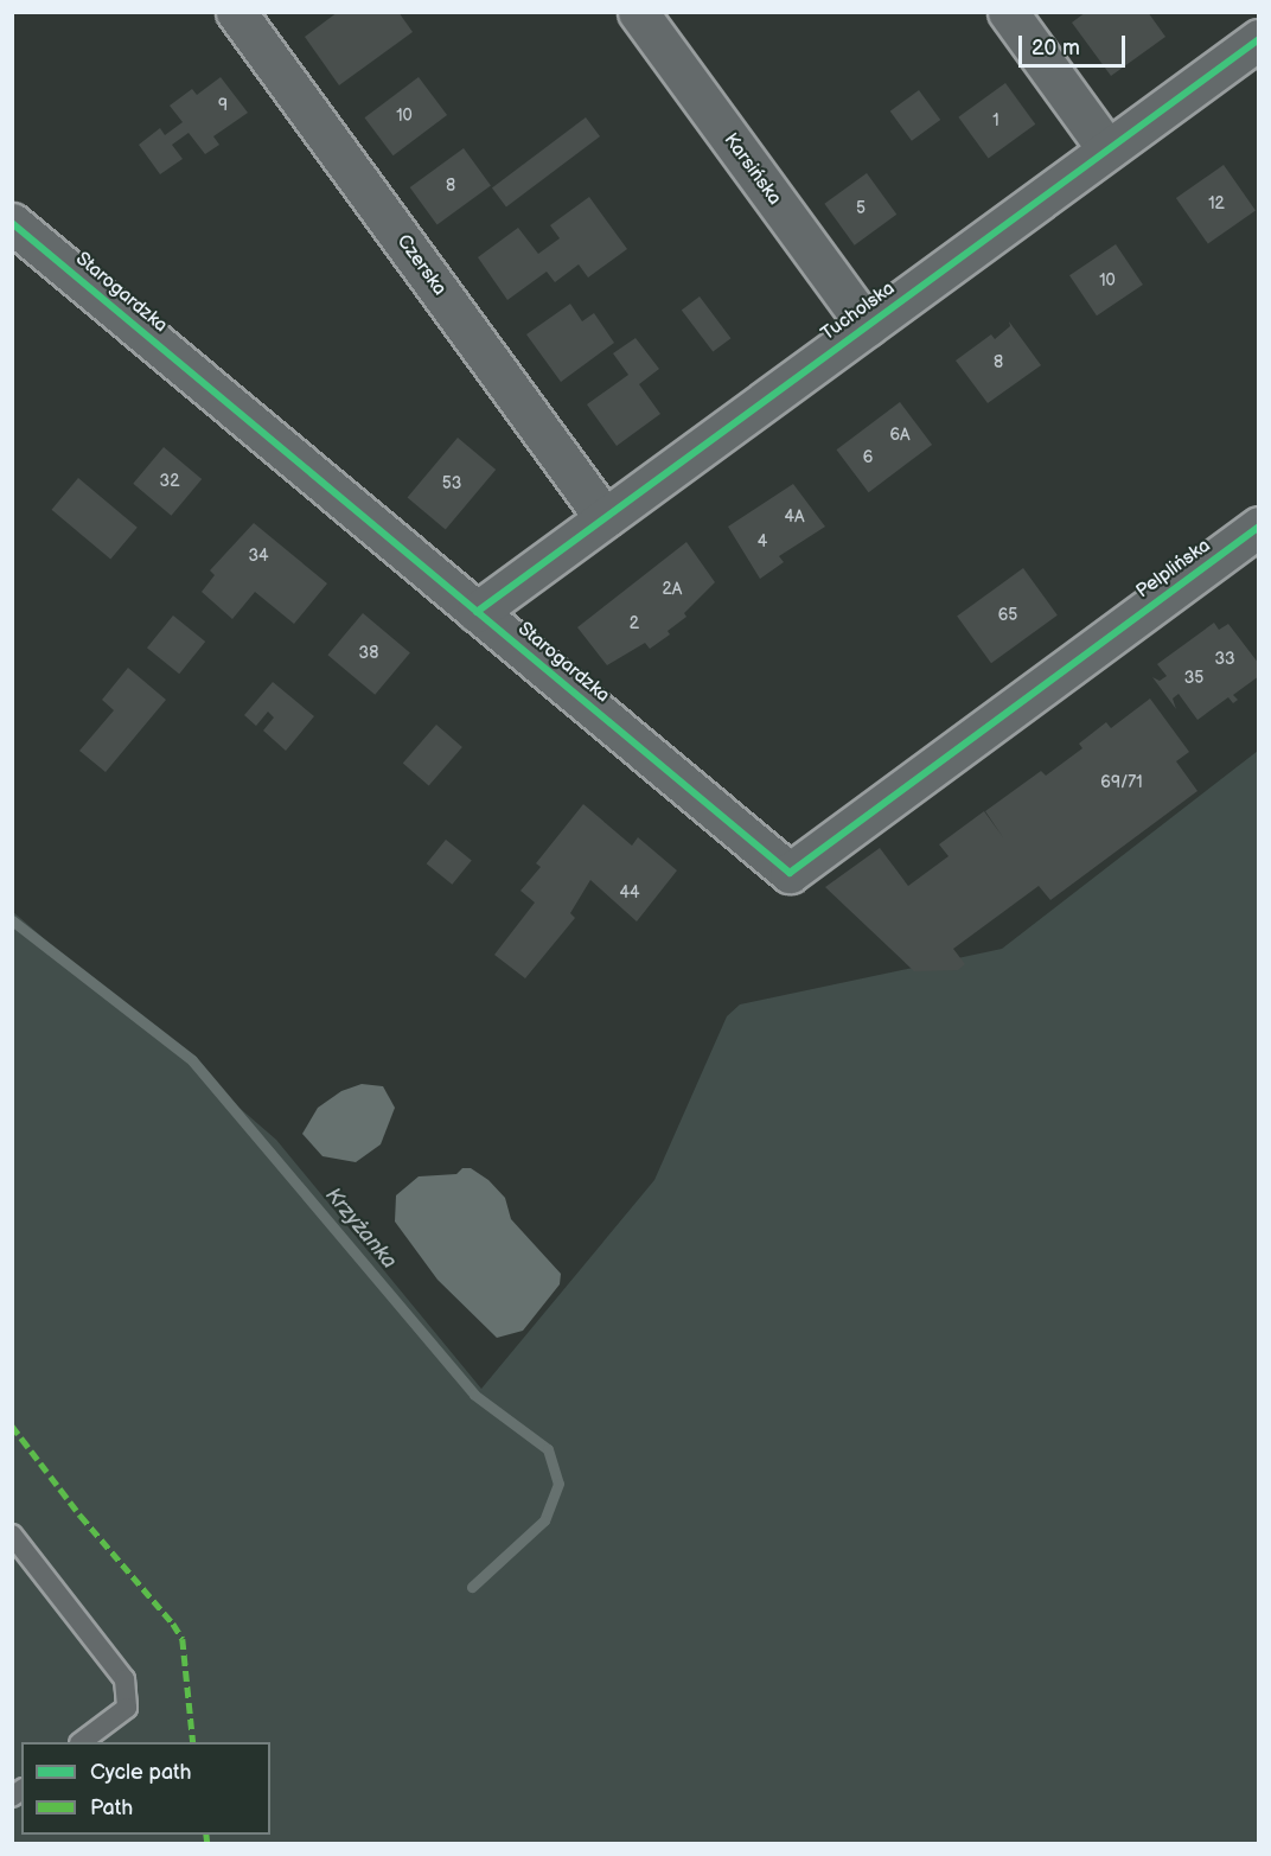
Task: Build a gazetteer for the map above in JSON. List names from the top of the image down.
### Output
{
  "streets": {
    "street": [
      "Karsińska",
      "Czerska",
      "Starogardzka",
      "Tucholska",
      "Pelplińska"
    ]
  },
  "crossings": [
    ["Karsińska", "Tucholska"],
    ["Czerska", "Tucholska"],
    ["Starogardzka", "Tucholska"],
    ["Starogardzka", "Pelplińska"]
  ],
  "water": ["Krzyżanka"],
  "house_numbers": [
    "9",
    "10",
    "1",
    "8",
    "12",
    "5",
    "10",
    "8",
    "6A",
    "6",
    "32",
    "53",
    "4A",
    "4",
    "34",
    "2A",
    "65",
    "2",
    "38",
    "33",
    "35",
    "69/71",
    "44"
  ],
  "legend": ["Cycle path", "Path"],
  "scale_bar": "20 m"
}
